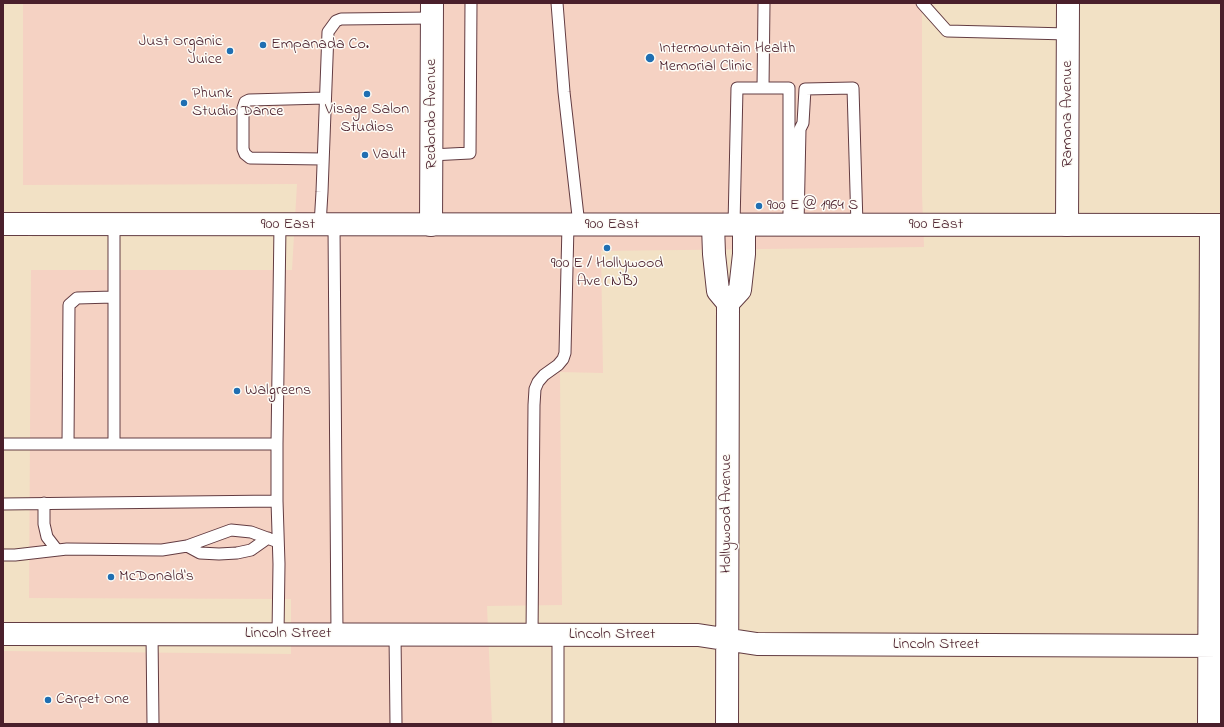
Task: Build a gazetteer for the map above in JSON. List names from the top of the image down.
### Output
{
  "streets": {
    "street": [
      "Redondo Avenue",
      "Ramona Avenue",
      "900 East",
      "Hollywood Avenue",
      "Lincoln Street"
    ]
  },
  "crossings": [
    ["Redondo Avenue", "900 East"],
    ["Ramona Avenue", "900 East"],
    ["Hollywood Avenue", "Lincoln Street"]
  ],
  "places": [
    "Empanada Co.",
    "Just Organic Juice",
    "Intermountain Health Memorial Clinic",
    "Visage Salon Studios",
    "Phunk Studio Dance",
    "Vault",
    "900 E @ 1964 S",
    "900 E / Hollywood Ave (NB)",
    "Walgreens",
    "McDonald's",
    "Carpet One"
  ]
}
